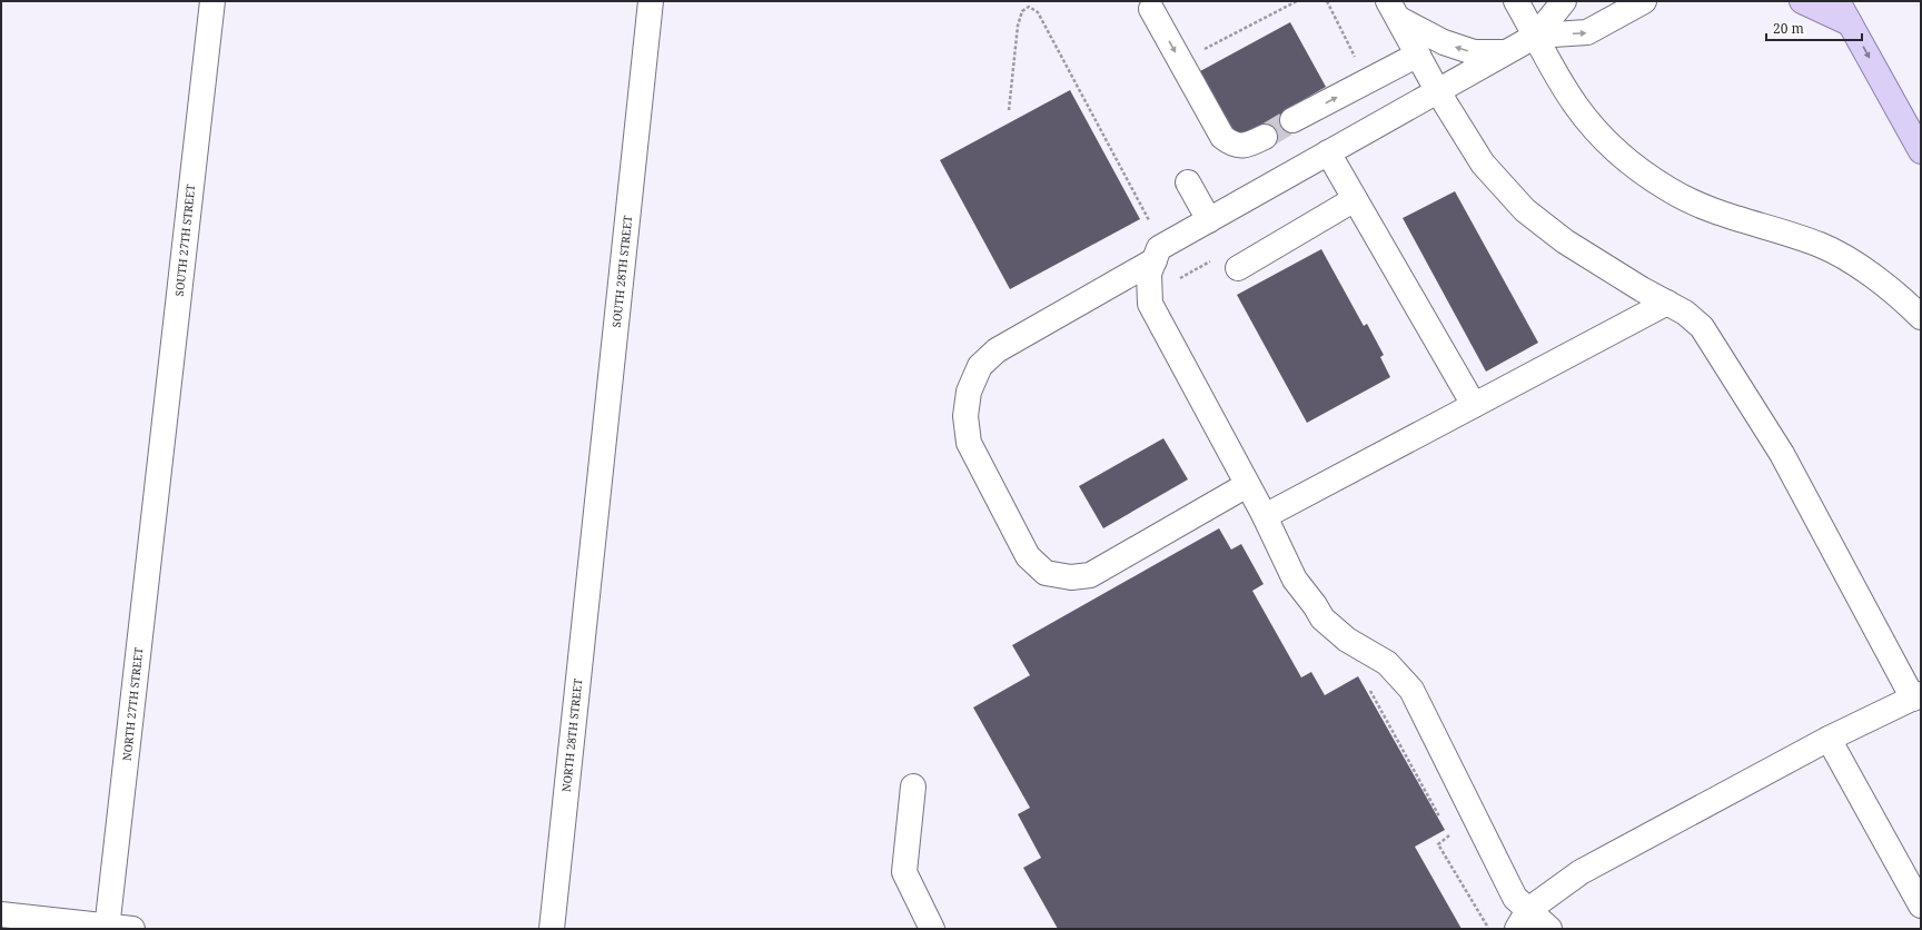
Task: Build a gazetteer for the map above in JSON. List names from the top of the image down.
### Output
{
  "streets": {
    "street": [
      "SOUTH 27TH STREET",
      "SOUTH 28TH STREET",
      "NORTH 27TH STREET",
      "NORTH 28TH STREET"
    ]
  },
  "crossings": [
    ["SOUTH 27TH STREET", "NORTH 27TH STREET"],
    ["SOUTH 28TH STREET", "NORTH 28TH STREET"]
  ],
  "scale_bar": "20 m"
}
